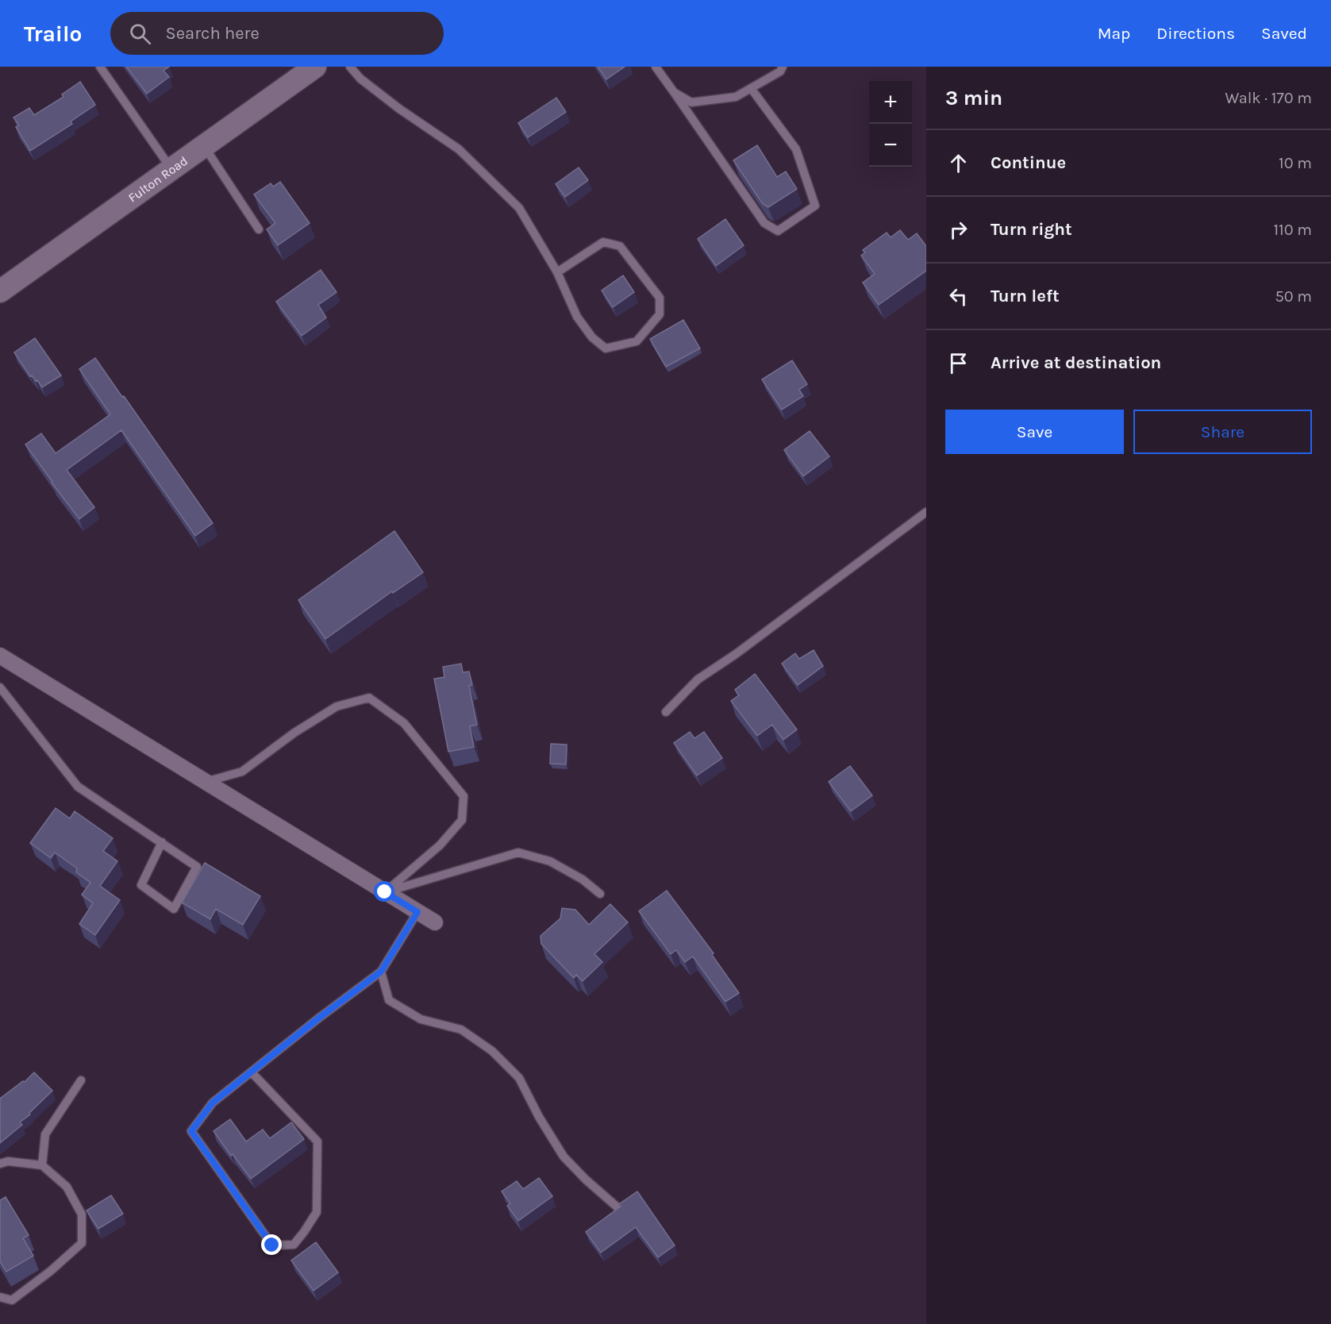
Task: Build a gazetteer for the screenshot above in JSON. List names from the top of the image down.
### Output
{
  "streets": {
    "main road": ["Fulton Road"]
  },
  "page": {
    "header": "Trailo",
    "search": "Search here",
    "nav": ["Map", "Directions", "Saved"],
    "heading": ["3 min", "Walk · 170 m"],
    "map_buttons": ["+", "−"],
    "list": [
      ["Continue", "10 m"],
      ["Turn right", "110 m"],
      ["Turn left", "50 m"],
      "Arrive at destination"
    ],
    "buttons": ["Save", "Share"]
  }
}
